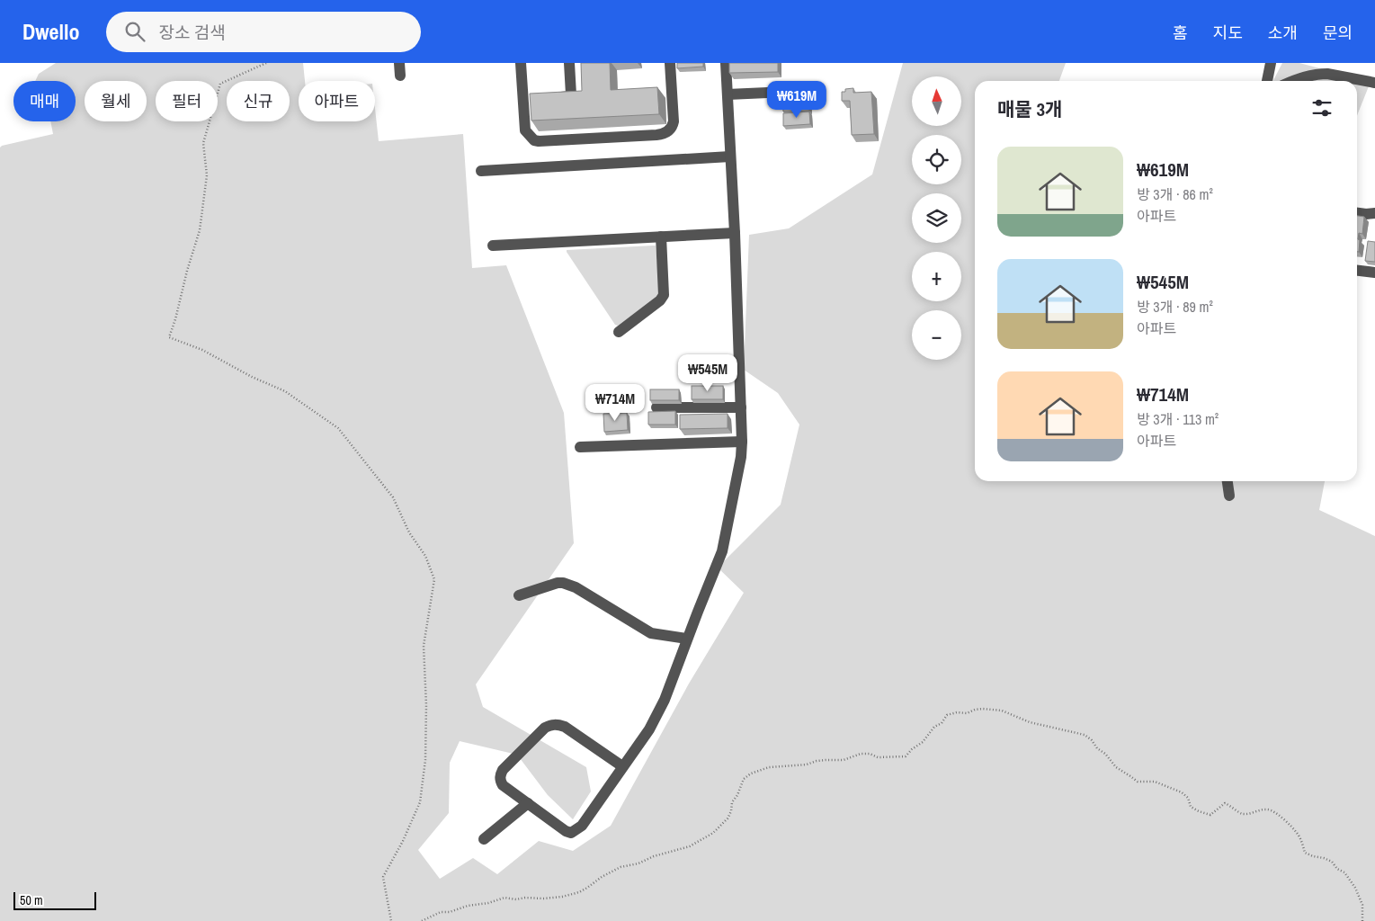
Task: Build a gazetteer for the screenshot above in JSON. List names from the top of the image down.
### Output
{
  "scale_bar": "50 m",
  "north": "top",
  "page": {
    "header": "Dwello",
    "search": "장소 검색",
    "nav": [
      "홈",
      "지도",
      "소개",
      "문의"
    ],
    "map_buttons": ["+", "−"],
    "price": ["₩619M", "₩545M", "₩714M"],
    "chip": [
      "매매",
      "월세",
      "필터",
      "신규",
      "아파트"
    ],
    "heading": "매물 3개",
    "list": [
      {
        "name": "₩619M",
        "note": "방 3개 · 86 m² · 아파트"
      },
      {
        "name": "₩545M",
        "note": "방 3개 · 89 m² · 아파트"
      },
      {
        "name": "₩714M",
        "note": "방 3개 · 113 m² · 아파트"
      }
    ],
    "scale": "50 m"
  }
}
